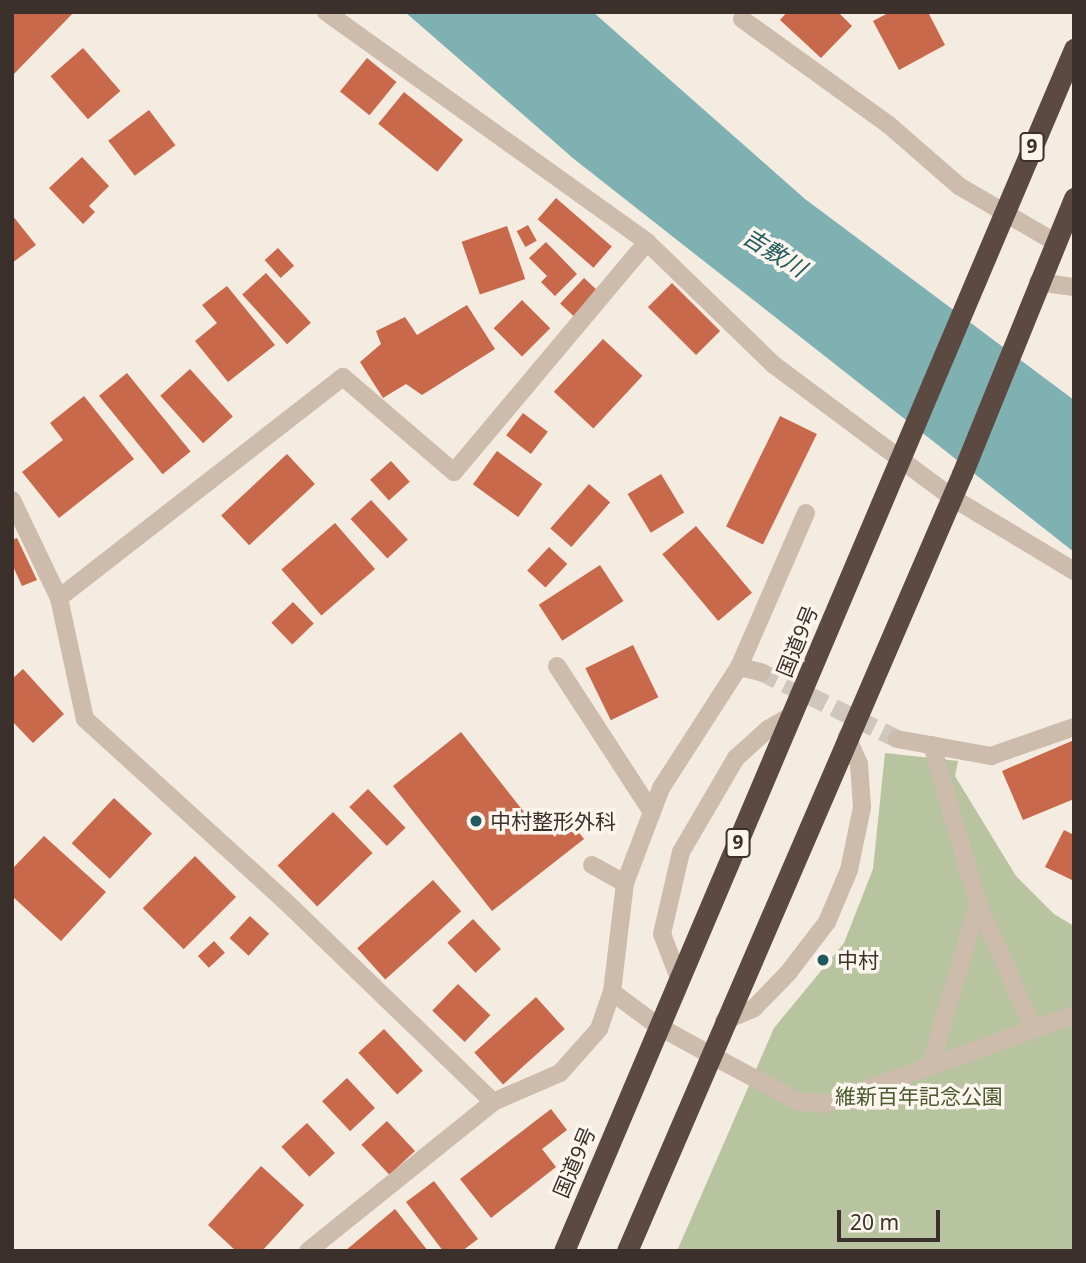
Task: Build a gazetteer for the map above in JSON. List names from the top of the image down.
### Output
{
  "streets": {
    "highway": ["9", "国道9号"]
  },
  "water": ["吉敷川"],
  "parks": ["維新百年記念公園"],
  "places": ["中村整形外科", "中村"],
  "scale_bar": "20 m"
}
